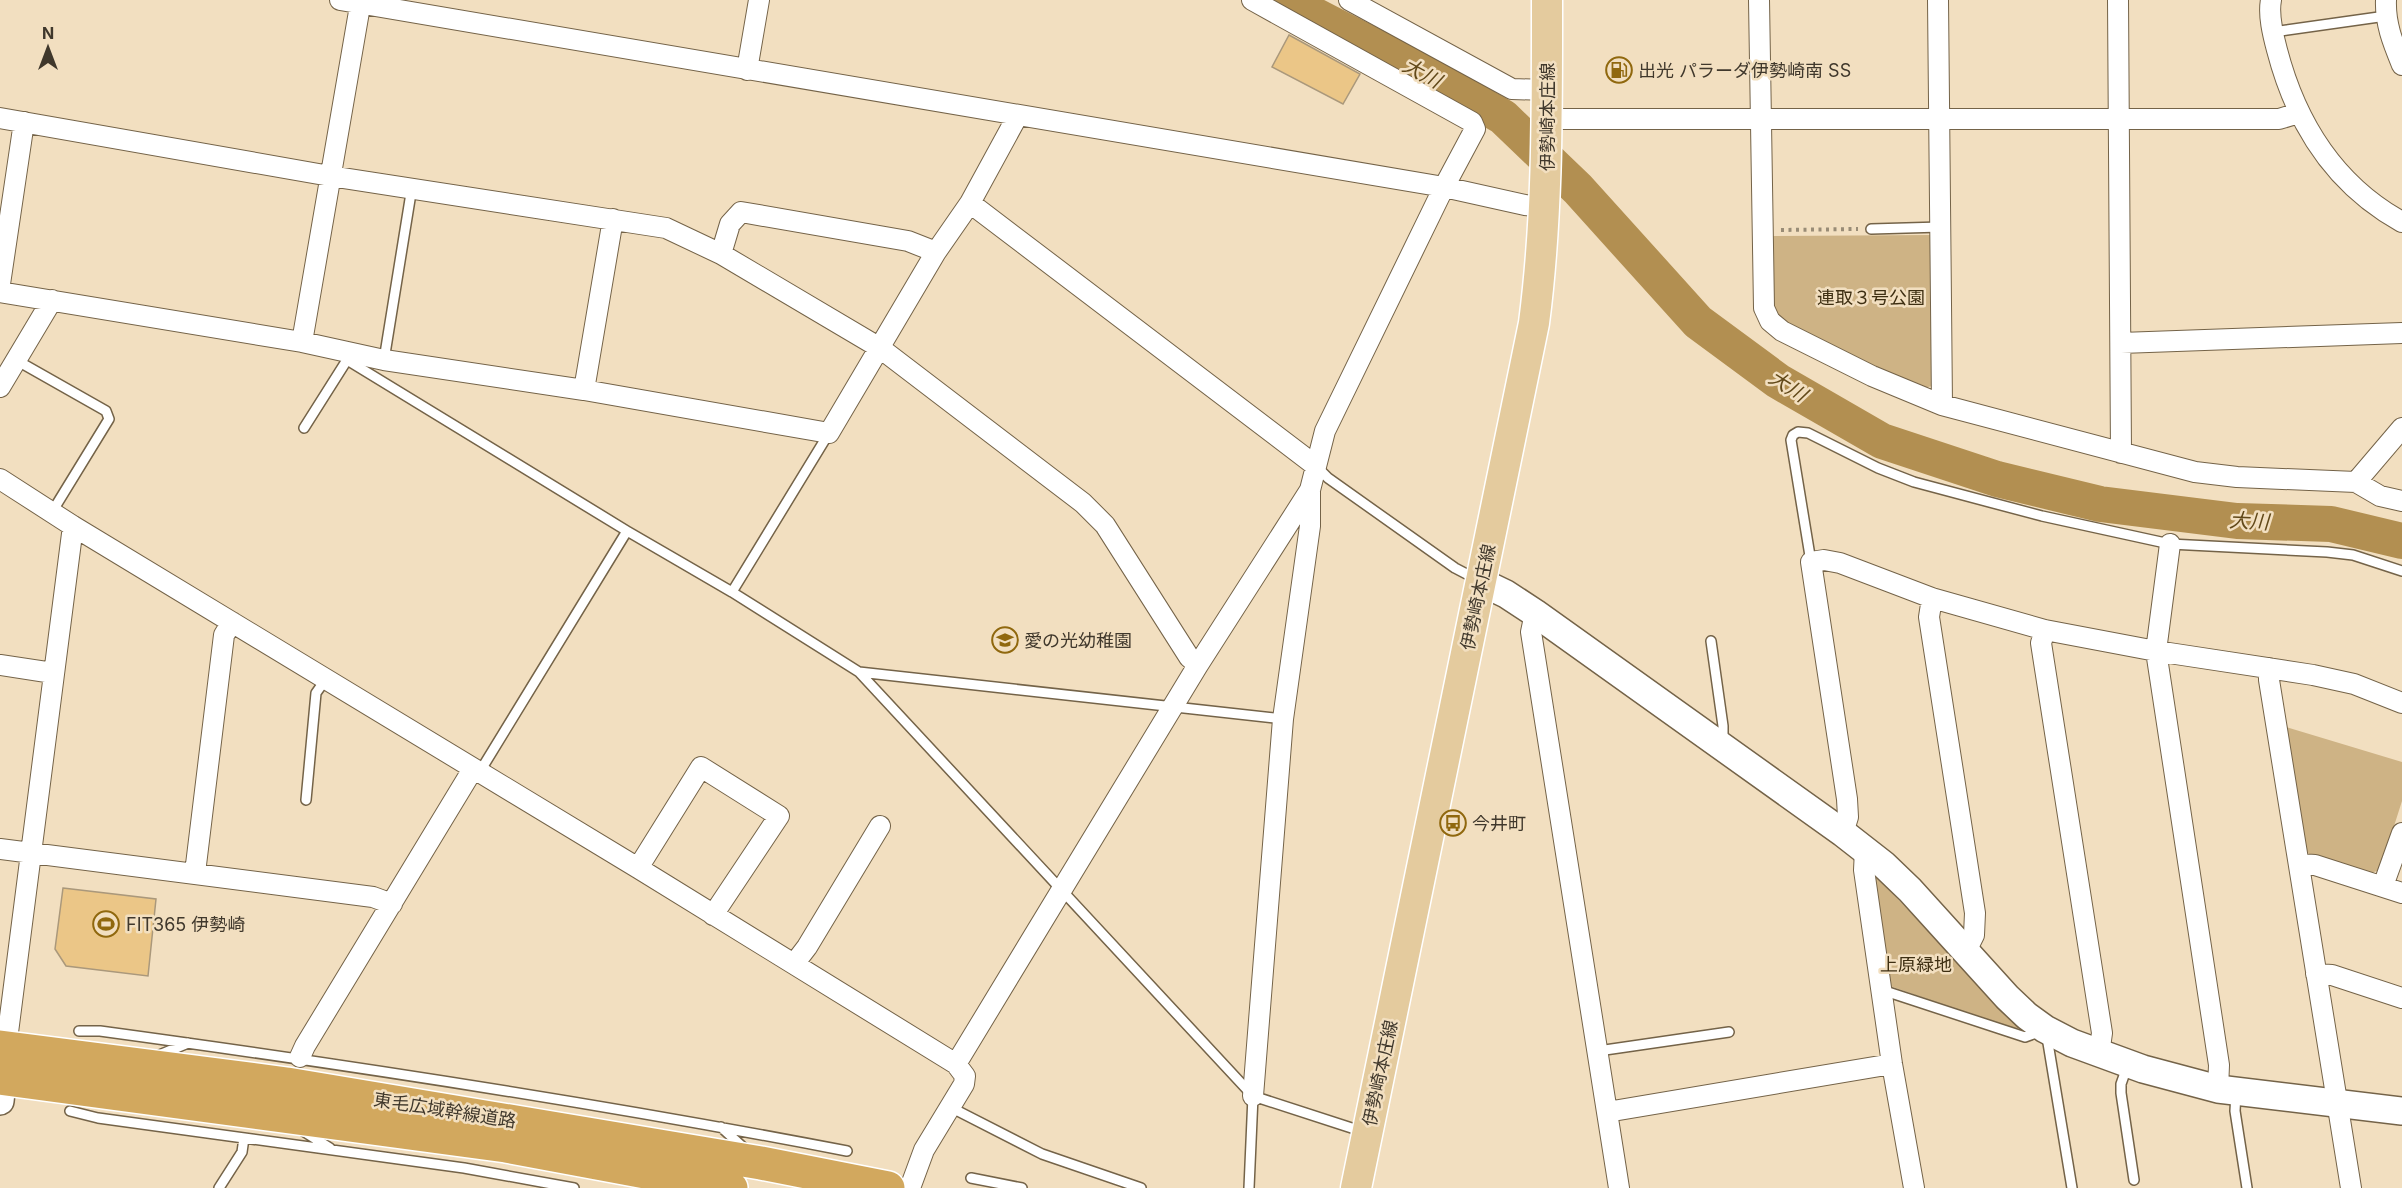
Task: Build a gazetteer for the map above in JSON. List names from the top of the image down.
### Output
{
  "streets": {
    "highway": ["東毛広域幹線道路"],
    "main road": ["伊勢崎本庄線"]
  },
  "water": ["大川"],
  "parks": ["連取３号公園", "上原緑地"],
  "places": {
    "fuel station": ["出光 パラーダ伊勢崎南 SS"],
    "school or university": ["愛の光幼稚園"],
    "bus stop": ["今井町"],
    "sports": ["FIT365 伊勢崎"]
  },
  "north": "top"
}
